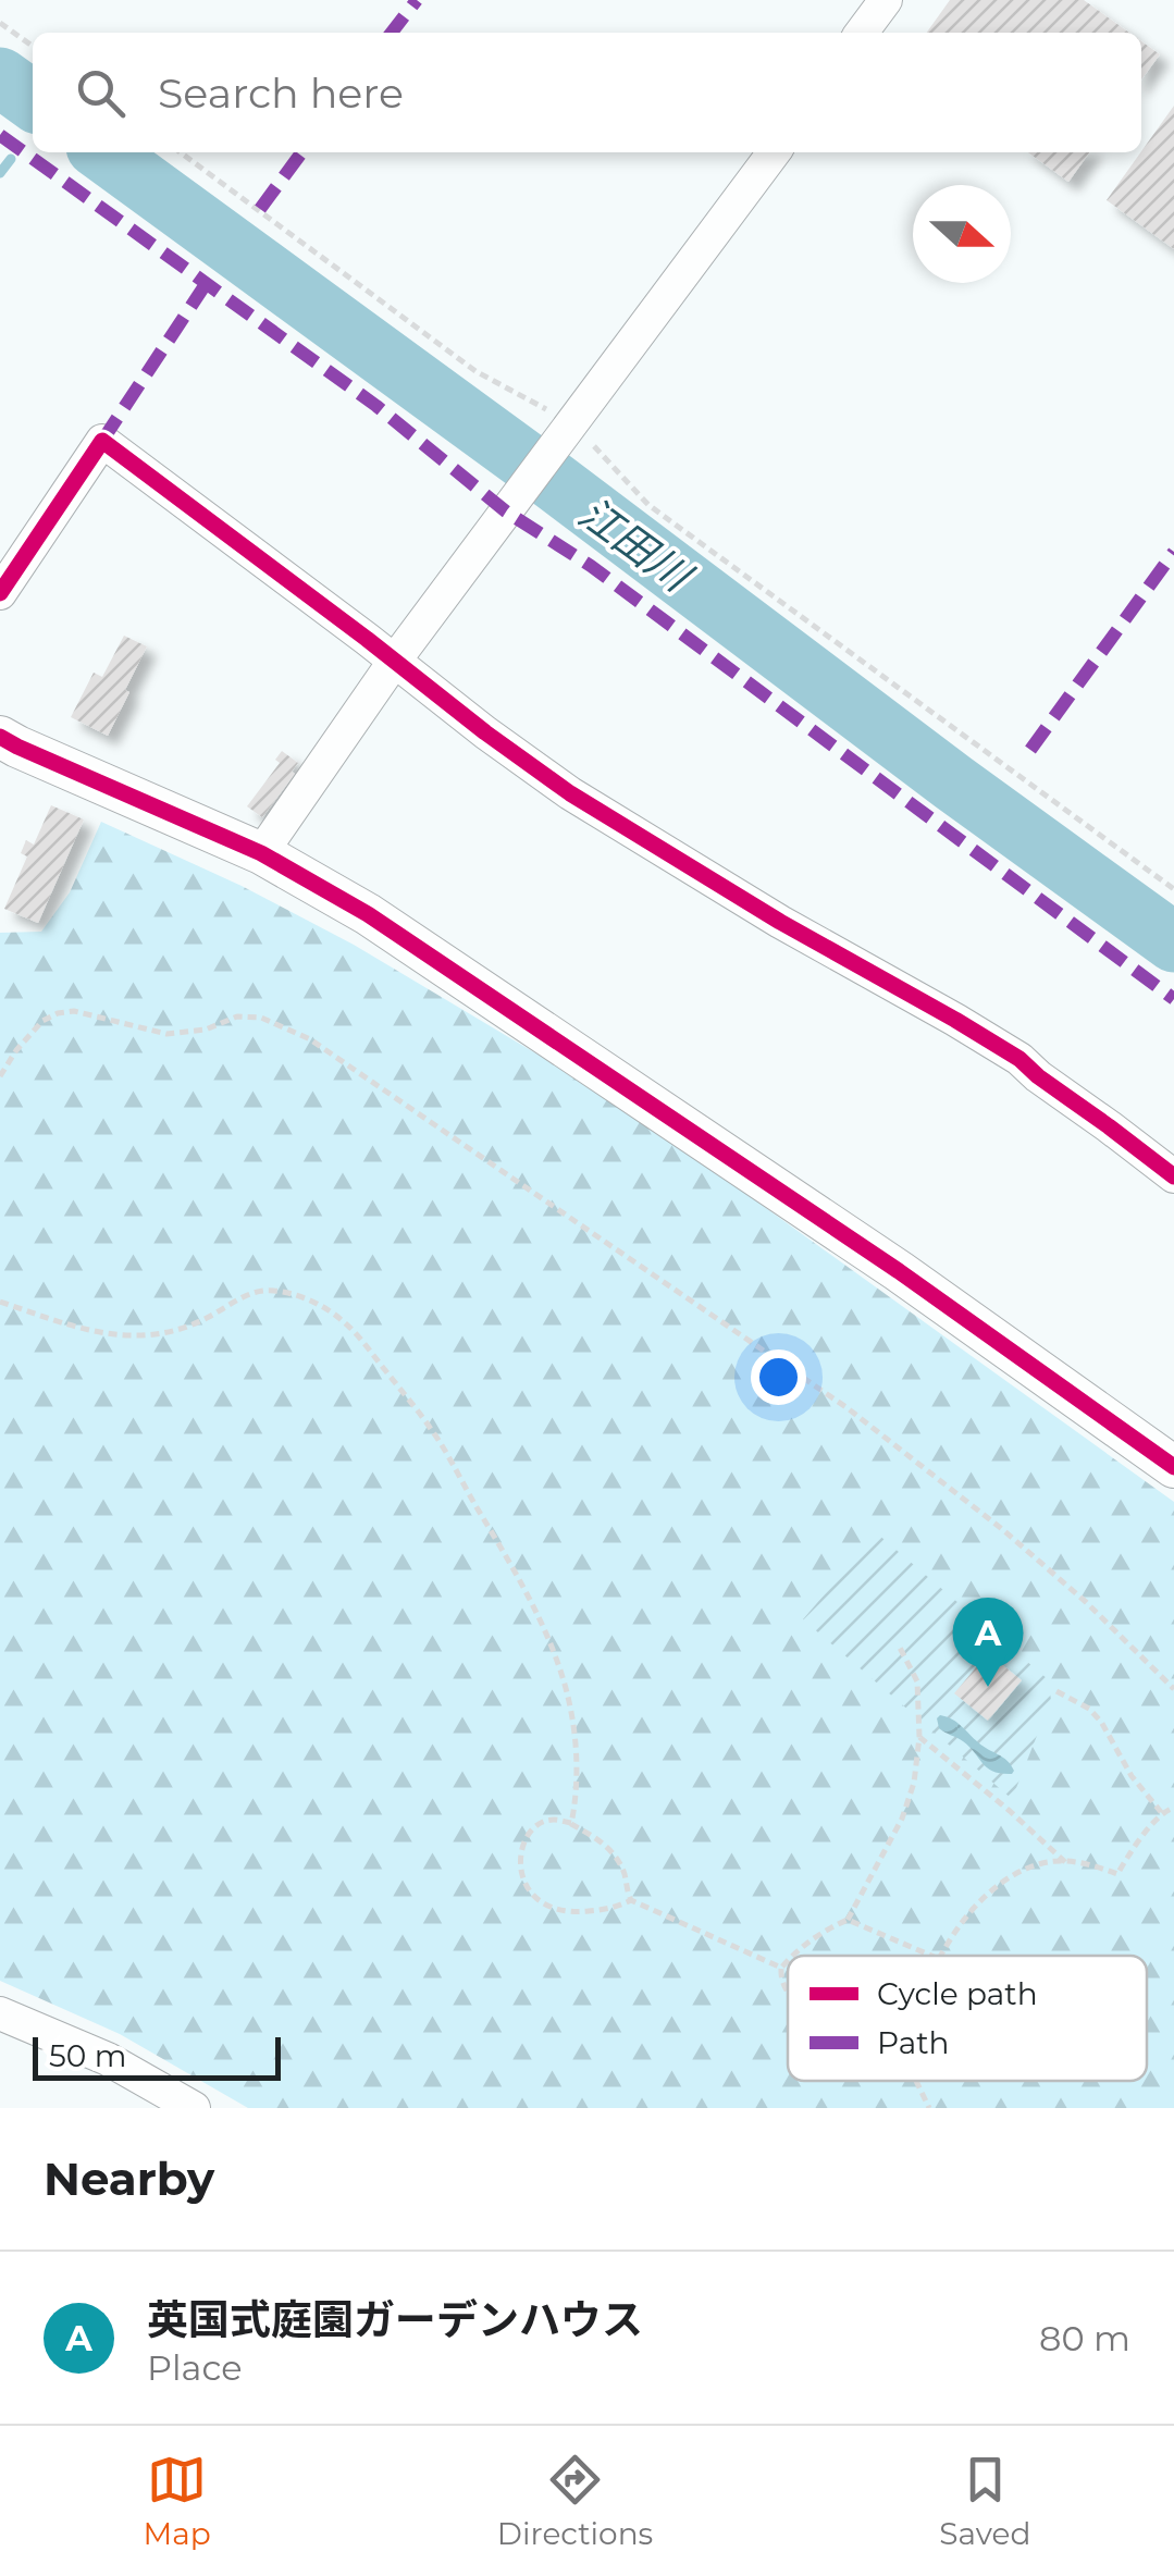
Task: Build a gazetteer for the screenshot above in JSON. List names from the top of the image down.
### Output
{
  "water": ["江田川"],
  "legend": ["Cycle path", "Path"],
  "scale_bar": "50 m",
  "north": "right",
  "page": {
    "search": "Search here",
    "pins": "A",
    "scale": "50 m",
    "heading": "Nearby",
    "list": [
      {
        "mark": "A",
        "name": "英国式庭園ガーデンハウス",
        "note": "Place",
        "value": "80 m"
      }
    ],
    "nav": ["Map", "Directions", "Saved"]
  }
}
